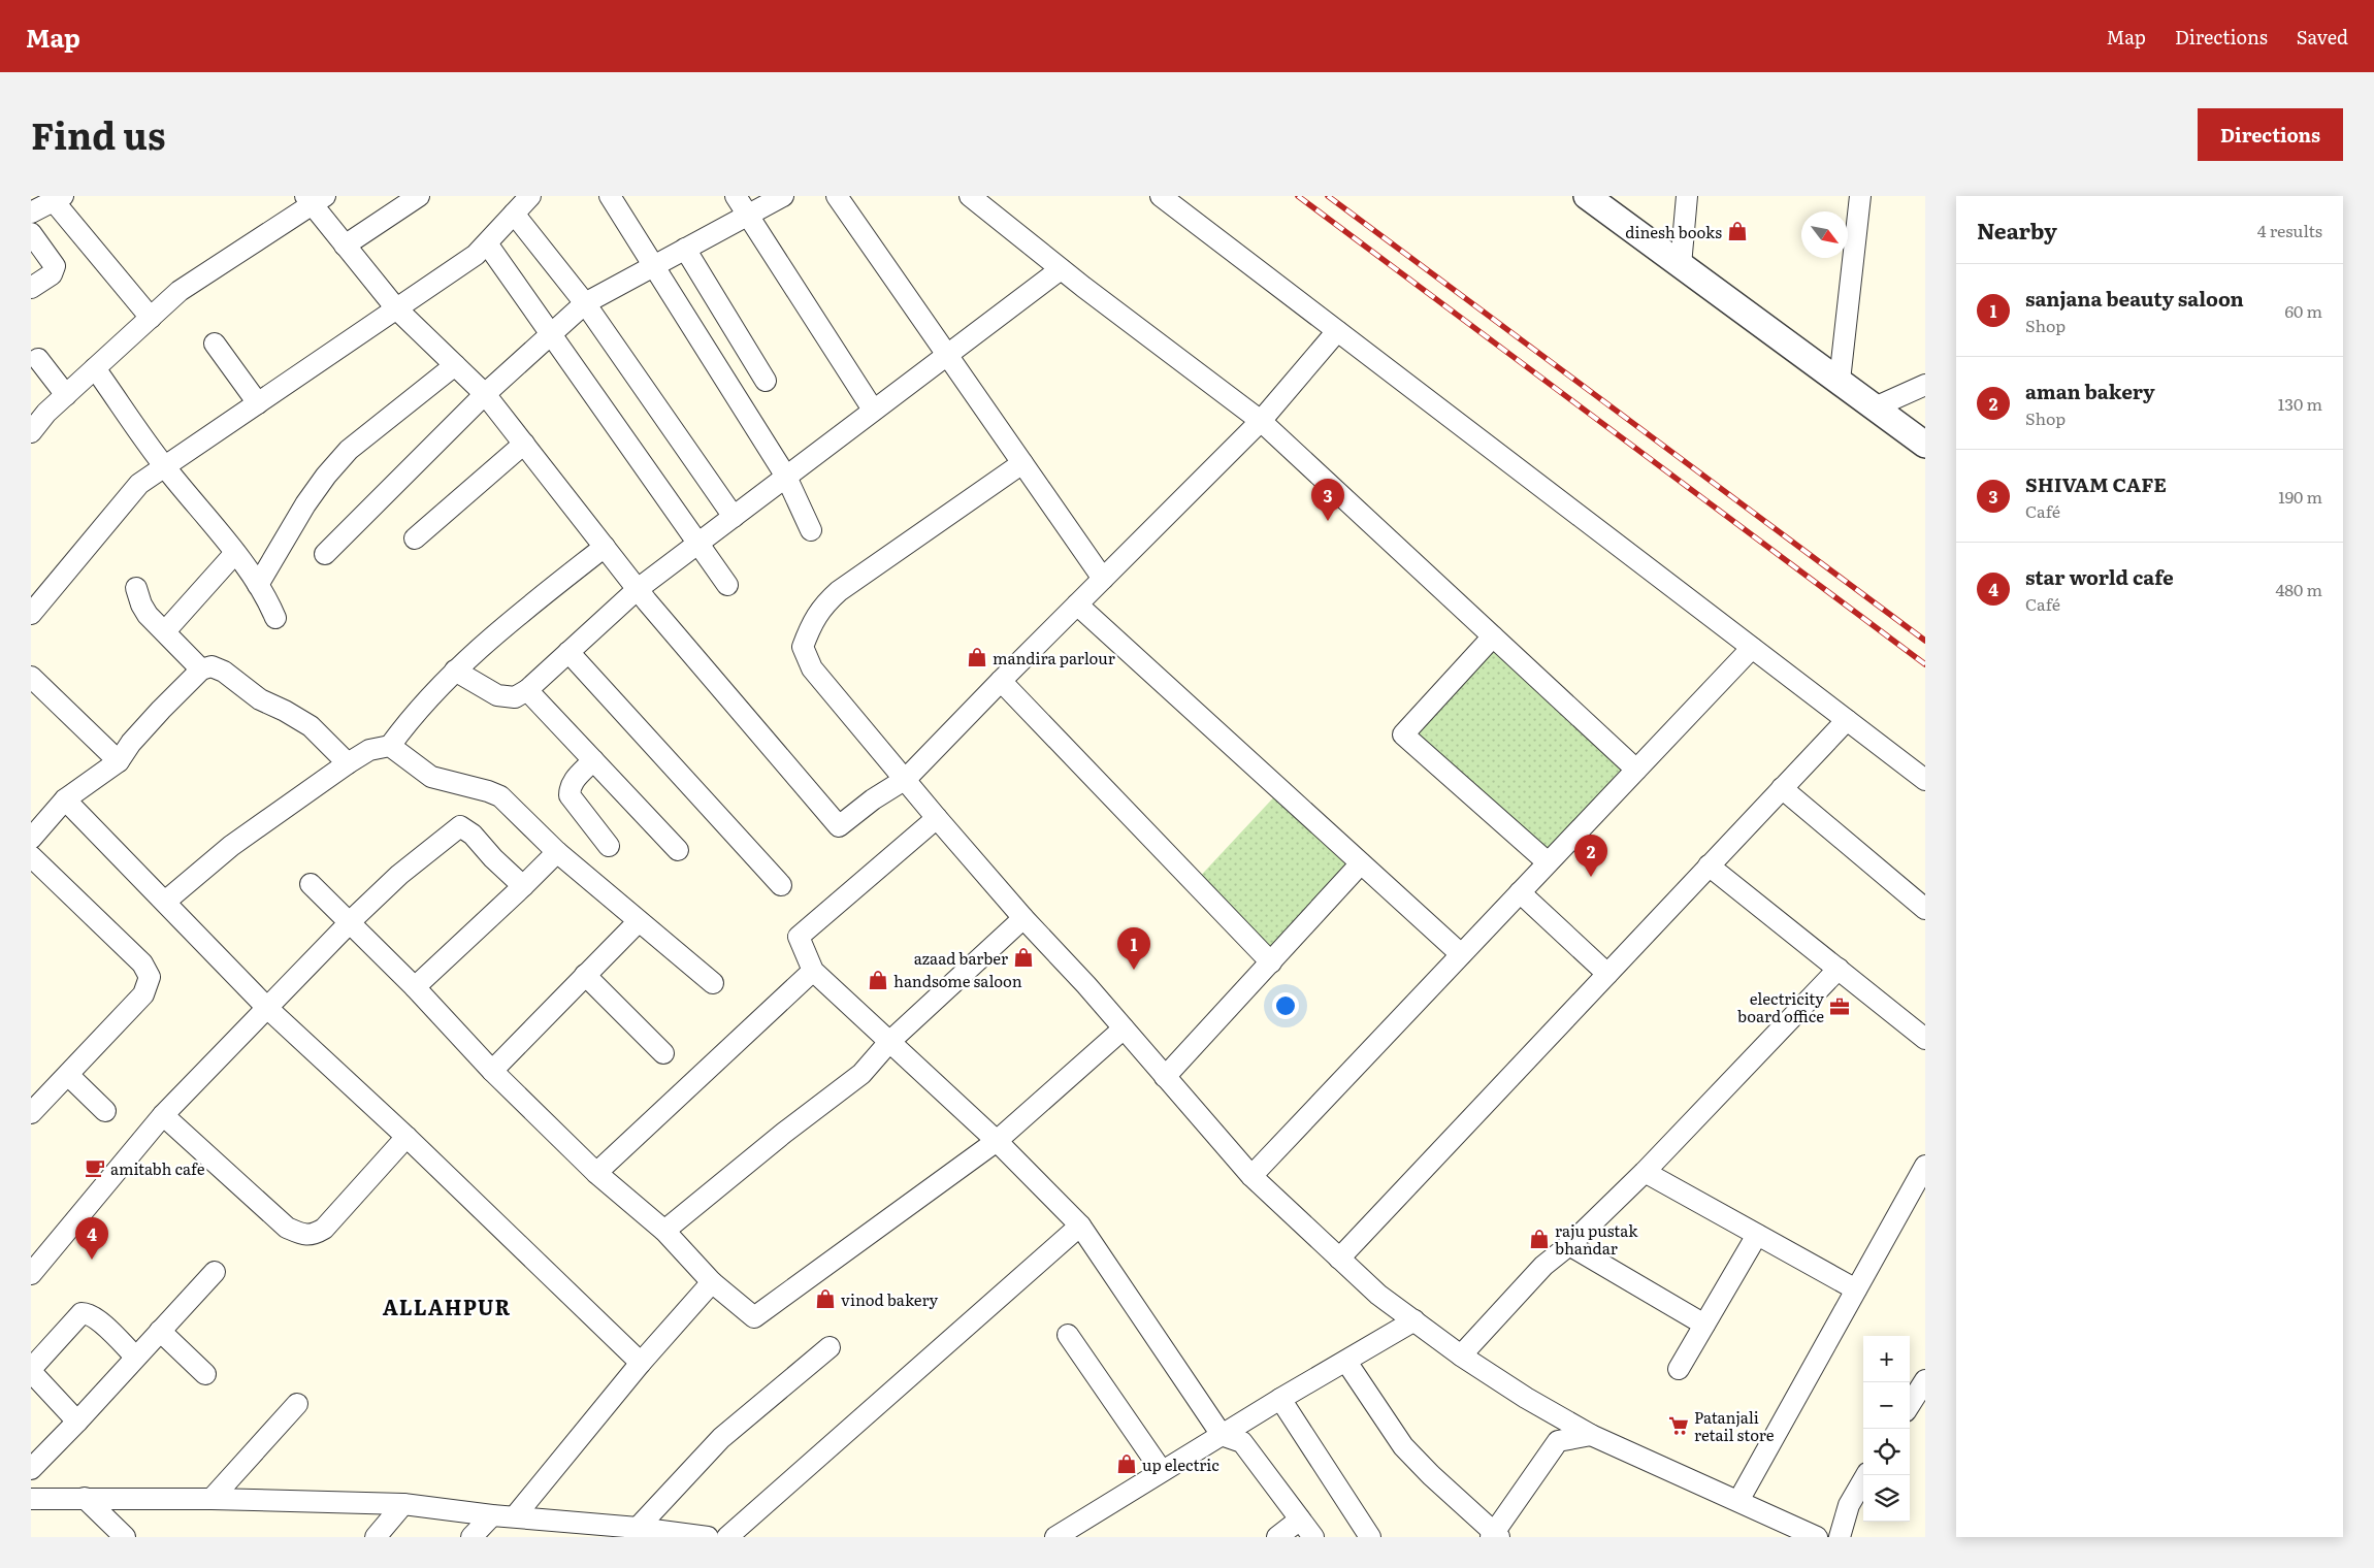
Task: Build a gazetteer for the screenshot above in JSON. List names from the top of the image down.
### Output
{
  "districts": ["ALLAHPUR"],
  "places": {
    "shop": [
      "dinesh books",
      "mandira parlour",
      "azaad barber",
      "handsome saloon",
      "raju pustak bhandar",
      "vinod bakery",
      "up electric"
    ],
    "office": ["electricity board office"],
    "cafe": ["amitabh cafe"],
    "supermarket": ["Patanjali retail store"]
  },
  "north": "bottom right",
  "page": {
    "header": "Map",
    "nav": ["Map", "Directions", "Saved"],
    "title": "Find us",
    "buttons": "Directions",
    "heading": ["Nearby", "4 results"],
    "list": [
      {
        "mark": "1",
        "name": "sanjana beauty saloon",
        "note": "Shop",
        "value": "60 m"
      },
      {
        "mark": "2",
        "name": "aman bakery",
        "note": "Shop",
        "value": "130 m"
      },
      {
        "mark": "3",
        "name": "SHIVAM CAFE",
        "note": "Café",
        "value": "190 m"
      },
      {
        "mark": "4",
        "name": "star world cafe",
        "note": "Café",
        "value": "480 m"
      }
    ],
    "pins": [
      "3",
      "2",
      "1",
      "4"
    ],
    "map_buttons": ["+", "−"]
  }
}
